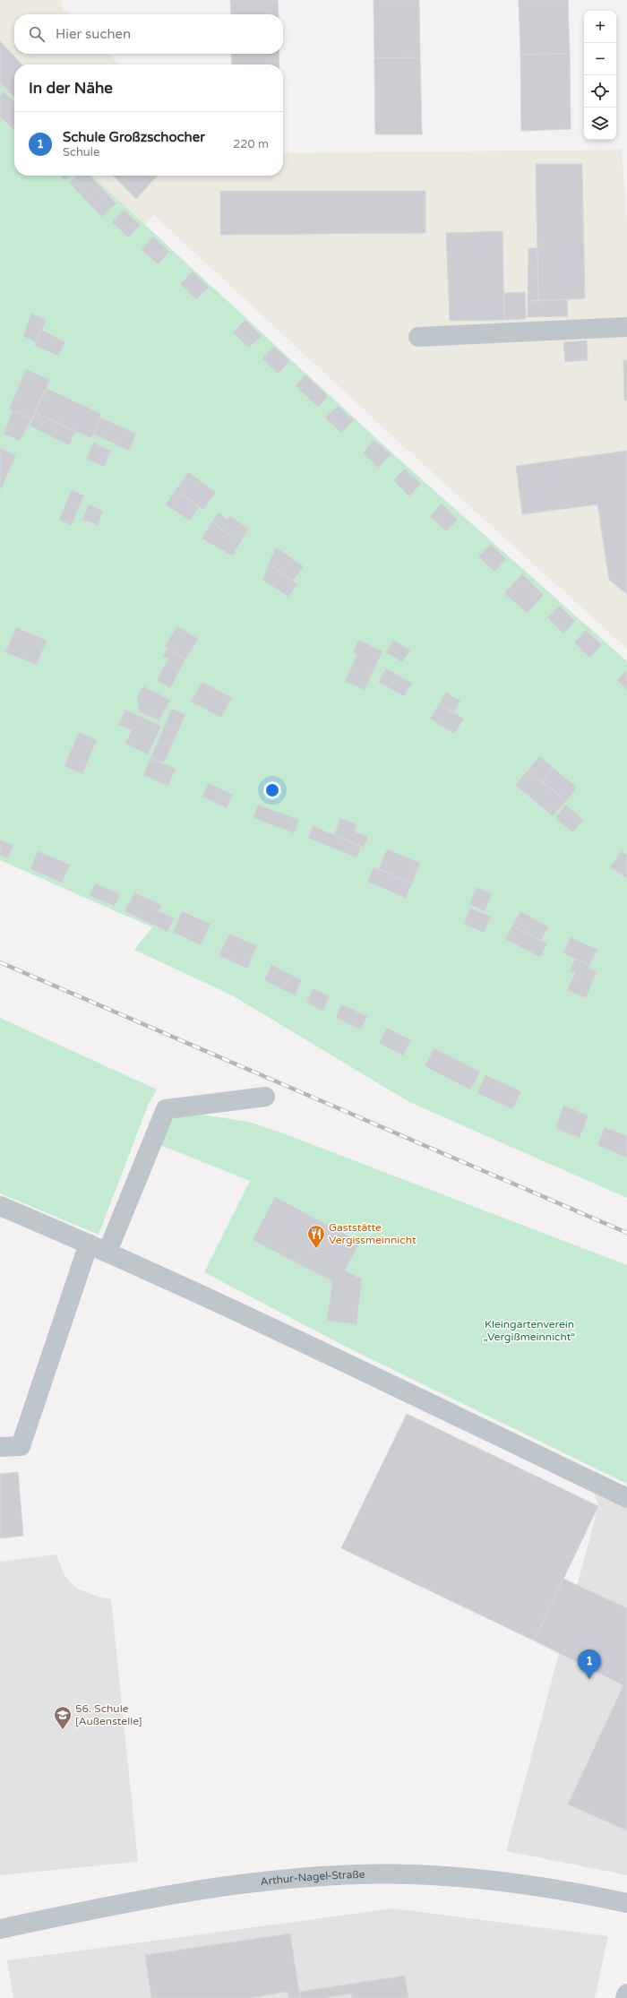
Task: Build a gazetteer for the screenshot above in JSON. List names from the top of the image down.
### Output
{
  "streets": {
    "street": ["Arthur-Nagel-Straße"]
  },
  "parks": ["Kleingartenverein „Vergißmeinnicht“"],
  "places": {
    "restaurant": ["Gaststätte Vergissmeinnicht"],
    "school or university": ["56. Schule [Außenstelle]"]
  },
  "page": {
    "map_buttons": ["+", "−"],
    "search": "Hier suchen",
    "heading": "In der Nähe",
    "list": [
      {
        "mark": "1",
        "name": "Schule Großzschocher",
        "note": "Schule",
        "value": "220 m"
      }
    ],
    "pins": "1"
  }
}
